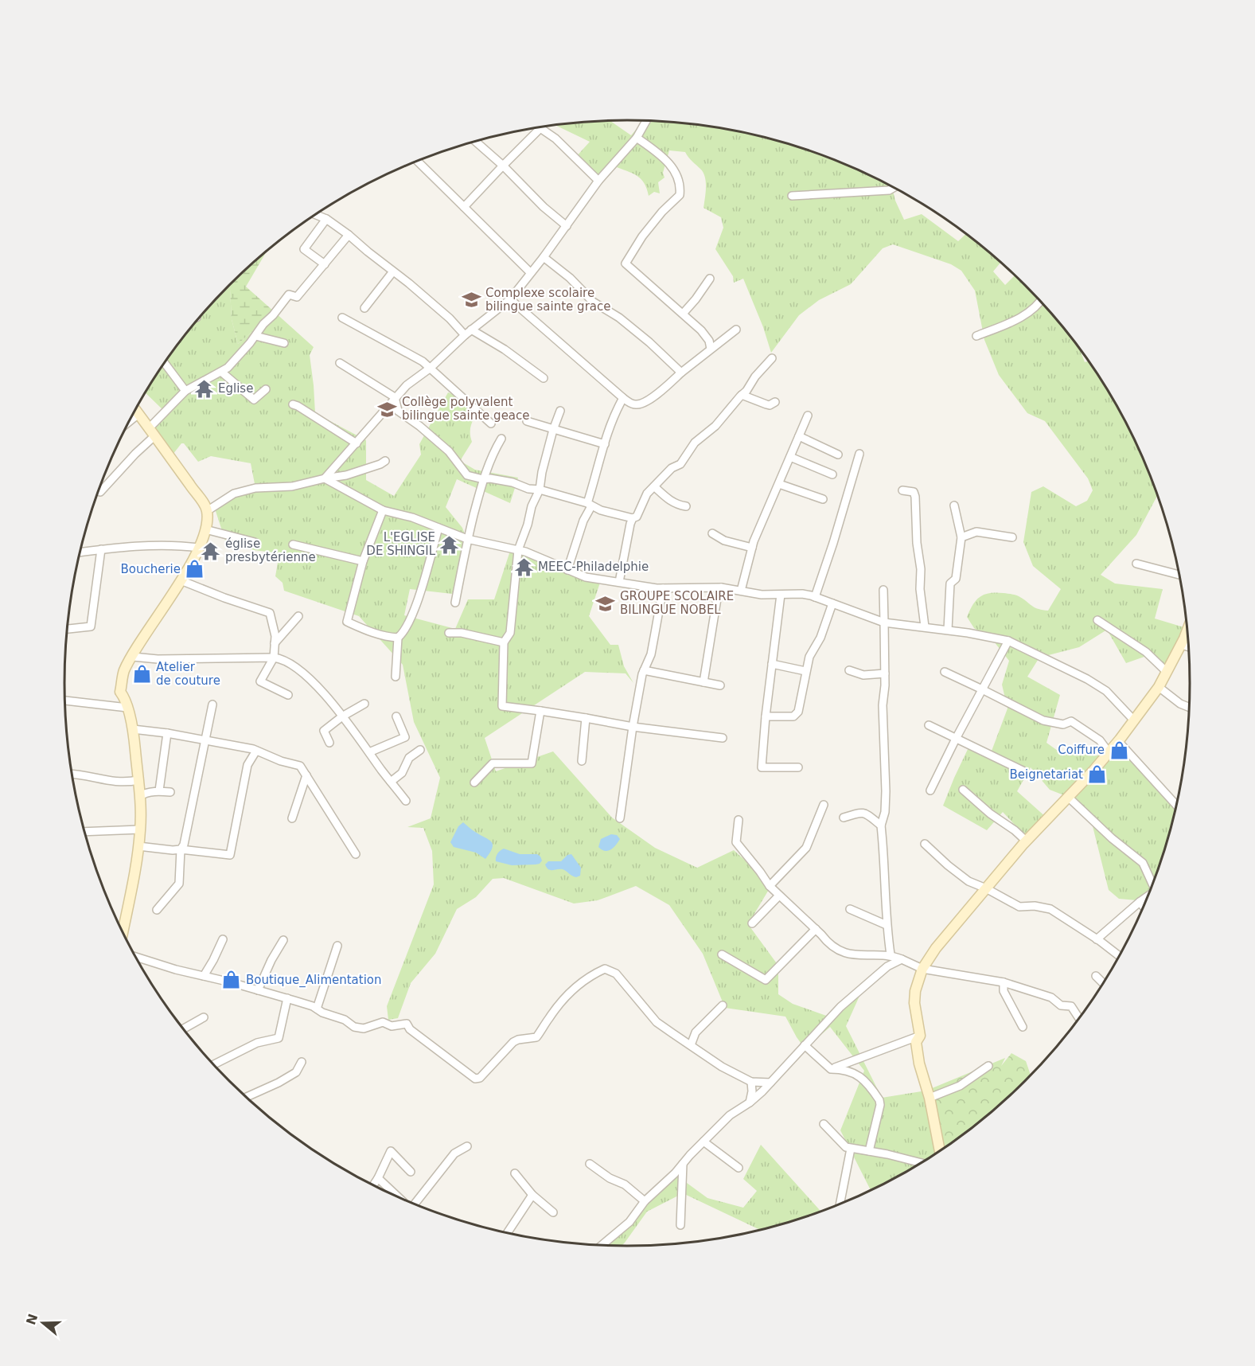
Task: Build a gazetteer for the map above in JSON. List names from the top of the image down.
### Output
{
  "places": {
    "school or university": ["Complexe scolaire bilingue sainte grace", "Collège polyvalent bilingue sainte geace", "GROUPE SCOLAIRE BILINGUE NOBEL"],
    "temple": [
      "Eglise",
      "L'EGLISE DE SHINGIL",
      "église presbytérienne",
      "MEEC-Philadelphie"
    ],
    "shop": [
      "Boucherie",
      "Atelier de couture",
      "Coiffure",
      "Beignetariat",
      "Boutique_Alimentation"
    ]
  },
  "north": "left"
}
